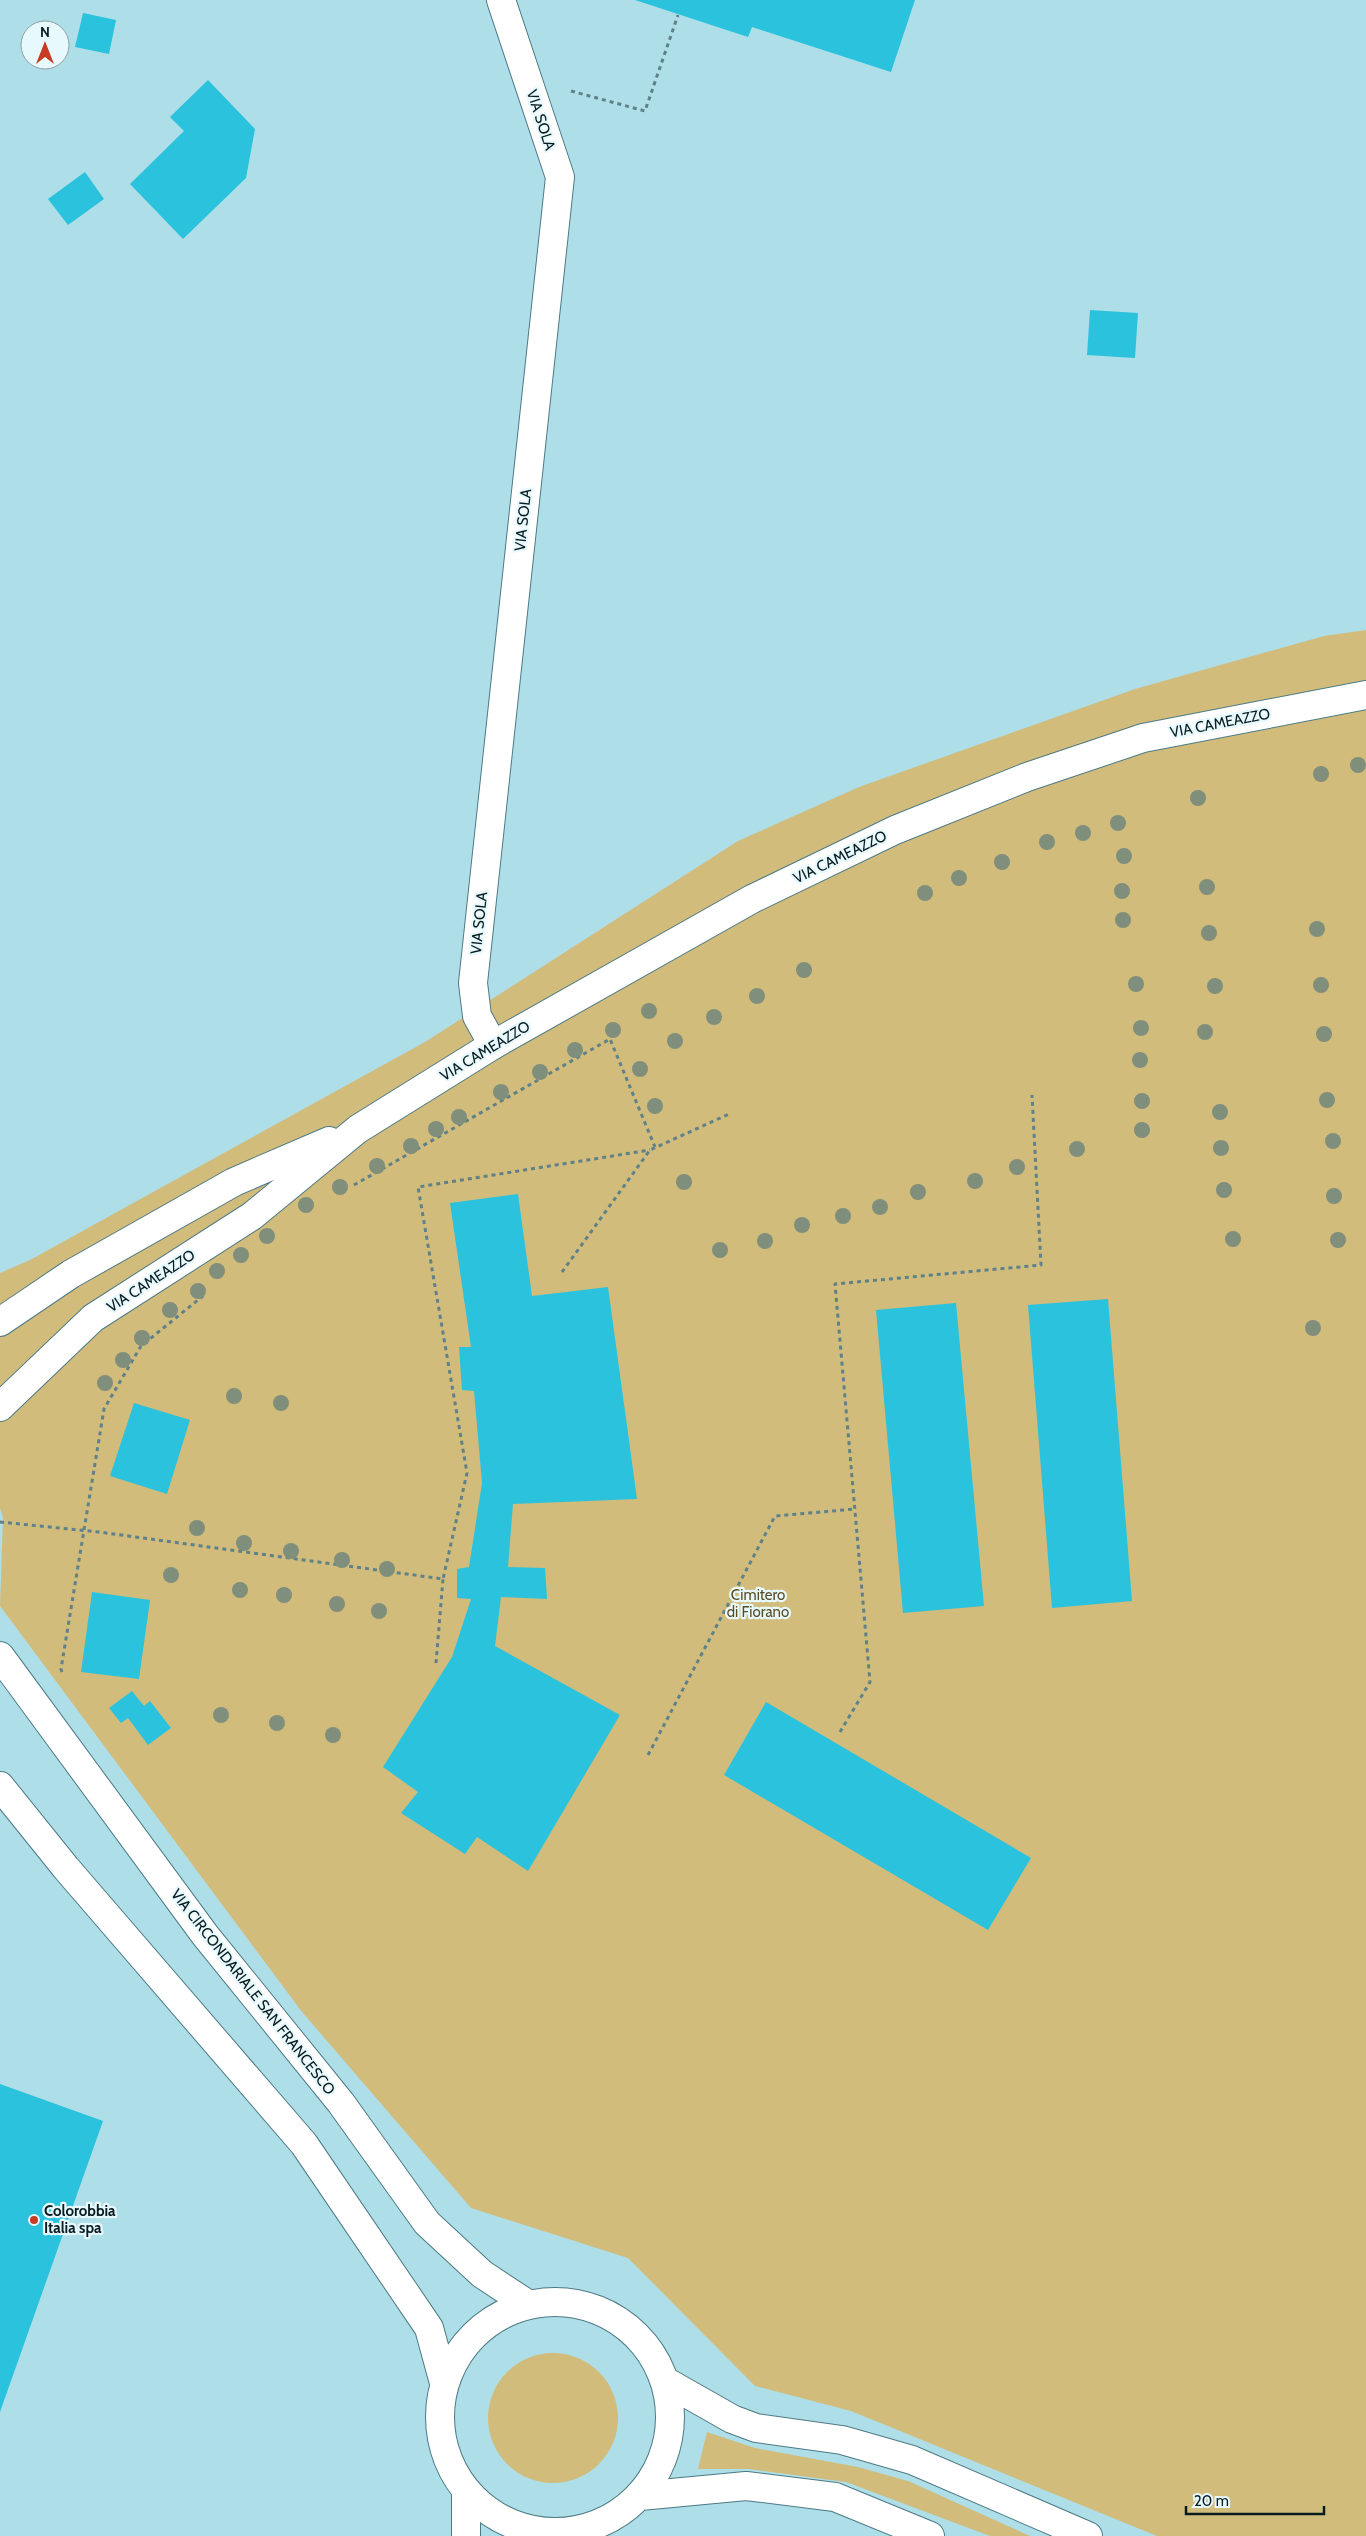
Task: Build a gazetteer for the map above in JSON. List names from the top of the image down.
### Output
{
  "streets": {
    "street": ["VIA SOLA", "VIA CAMEAZZO", "VIA CIRCONDARIALE SAN FRANCESCO"]
  },
  "crossings": [
    ["VIA SOLA", "VIA CAMEAZZO"]
  ],
  "parks": ["Cimitero di Fiorano"],
  "places": ["Colorobbia Italia spa"],
  "scale_bar": "20 m",
  "north": "top"
}
